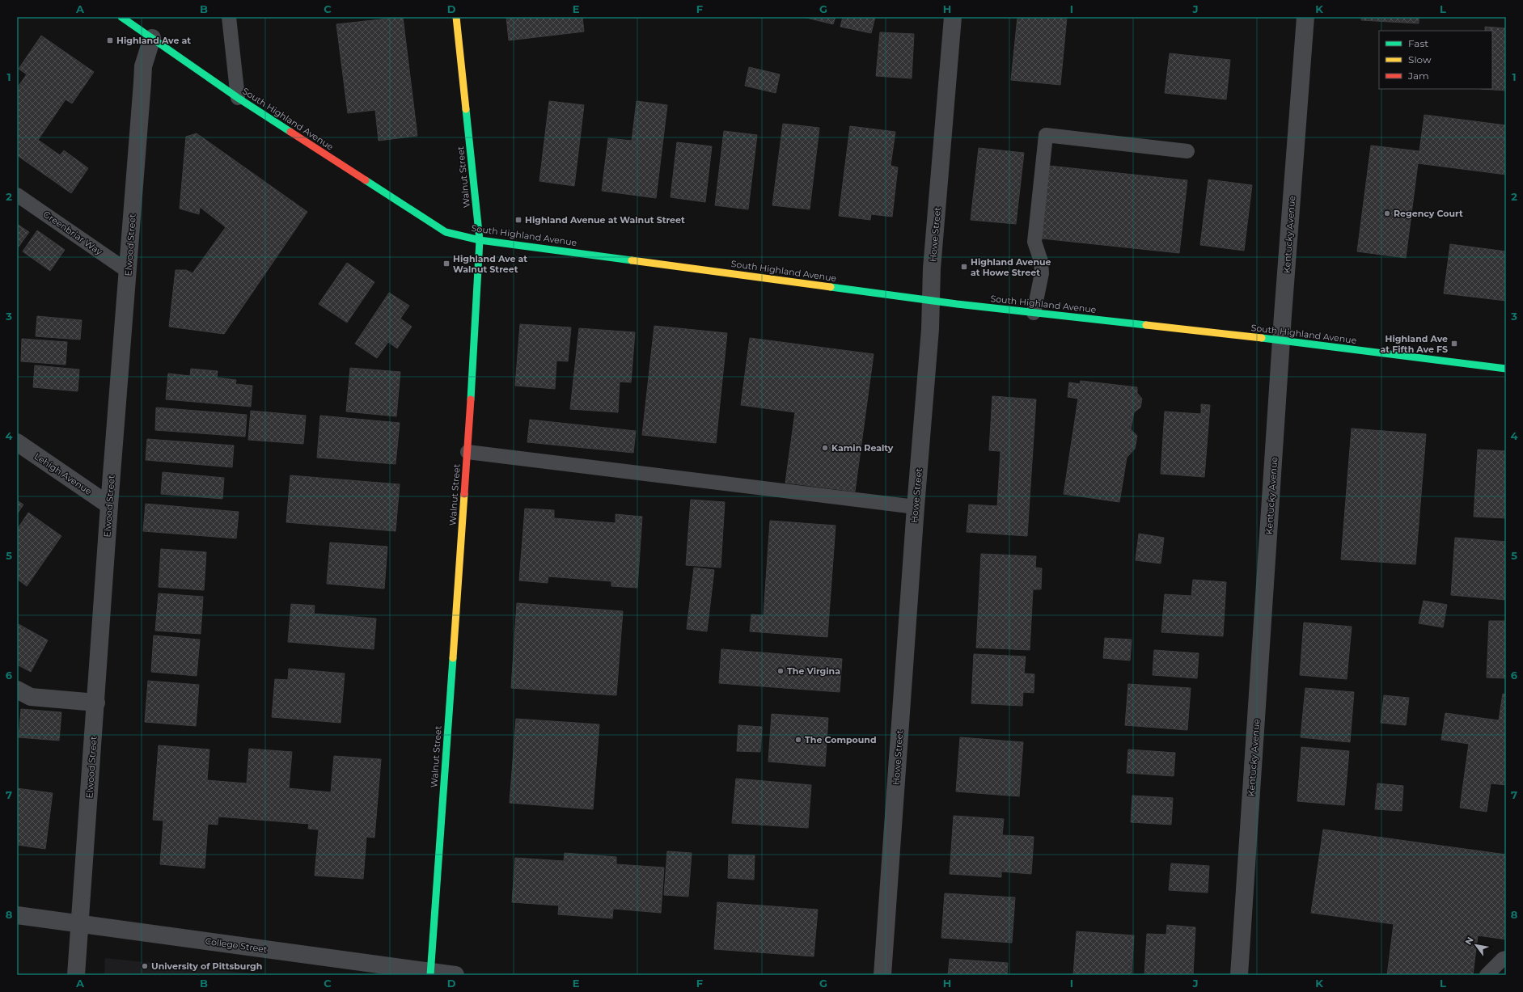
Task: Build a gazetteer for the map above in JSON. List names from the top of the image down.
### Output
{
  "streets": {
    "main road": ["South Highland Avenue", "Walnut Street"],
    "street": [
      "Howe Street",
      "Kentucky Avenue",
      "Elwood Street",
      "Lehigh Avenue",
      "College Street"
    ],
    "lane": ["Greenbriar Way"]
  },
  "crossings": [
    ["South Highland Avenue", "Walnut Street"],
    ["South Highland Avenue", "Howe Street"],
    ["South Highland Avenue", "Kentucky Avenue"],
    ["South Highland Avenue", "Elwood Street"],
    ["Walnut Street", "College Street"],
    ["Greenbriar Way", "Elwood Street"],
    ["Elwood Street", "Lehigh Avenue"],
    ["Elwood Street", "College Street"]
  ],
  "places": {
    "transit": [
      "Highland Ave at",
      "Highland Avenue at Walnut Street",
      "Highland Ave at Walnut Street",
      "Highland Avenue at Howe Street",
      "Highland Ave at Fifth Ave FS"
    ],
    "other": [
      "Regency Court",
      "Kamin Realty",
      "The Virgina",
      "The Compound",
      "University of Pittsburgh"
    ]
  },
  "legend": ["Fast", "Slow", "Jam"],
  "north": "top left",
  "grid": {
    "columns": [
      "A",
      "B",
      "C",
      "D",
      "E",
      "F",
      "G",
      "H",
      "I",
      "J",
      "K",
      "L"
    ],
    "rows": [
      "1",
      "2",
      "3",
      "4",
      "5",
      "6",
      "7",
      "8"
    ]
  }
}
